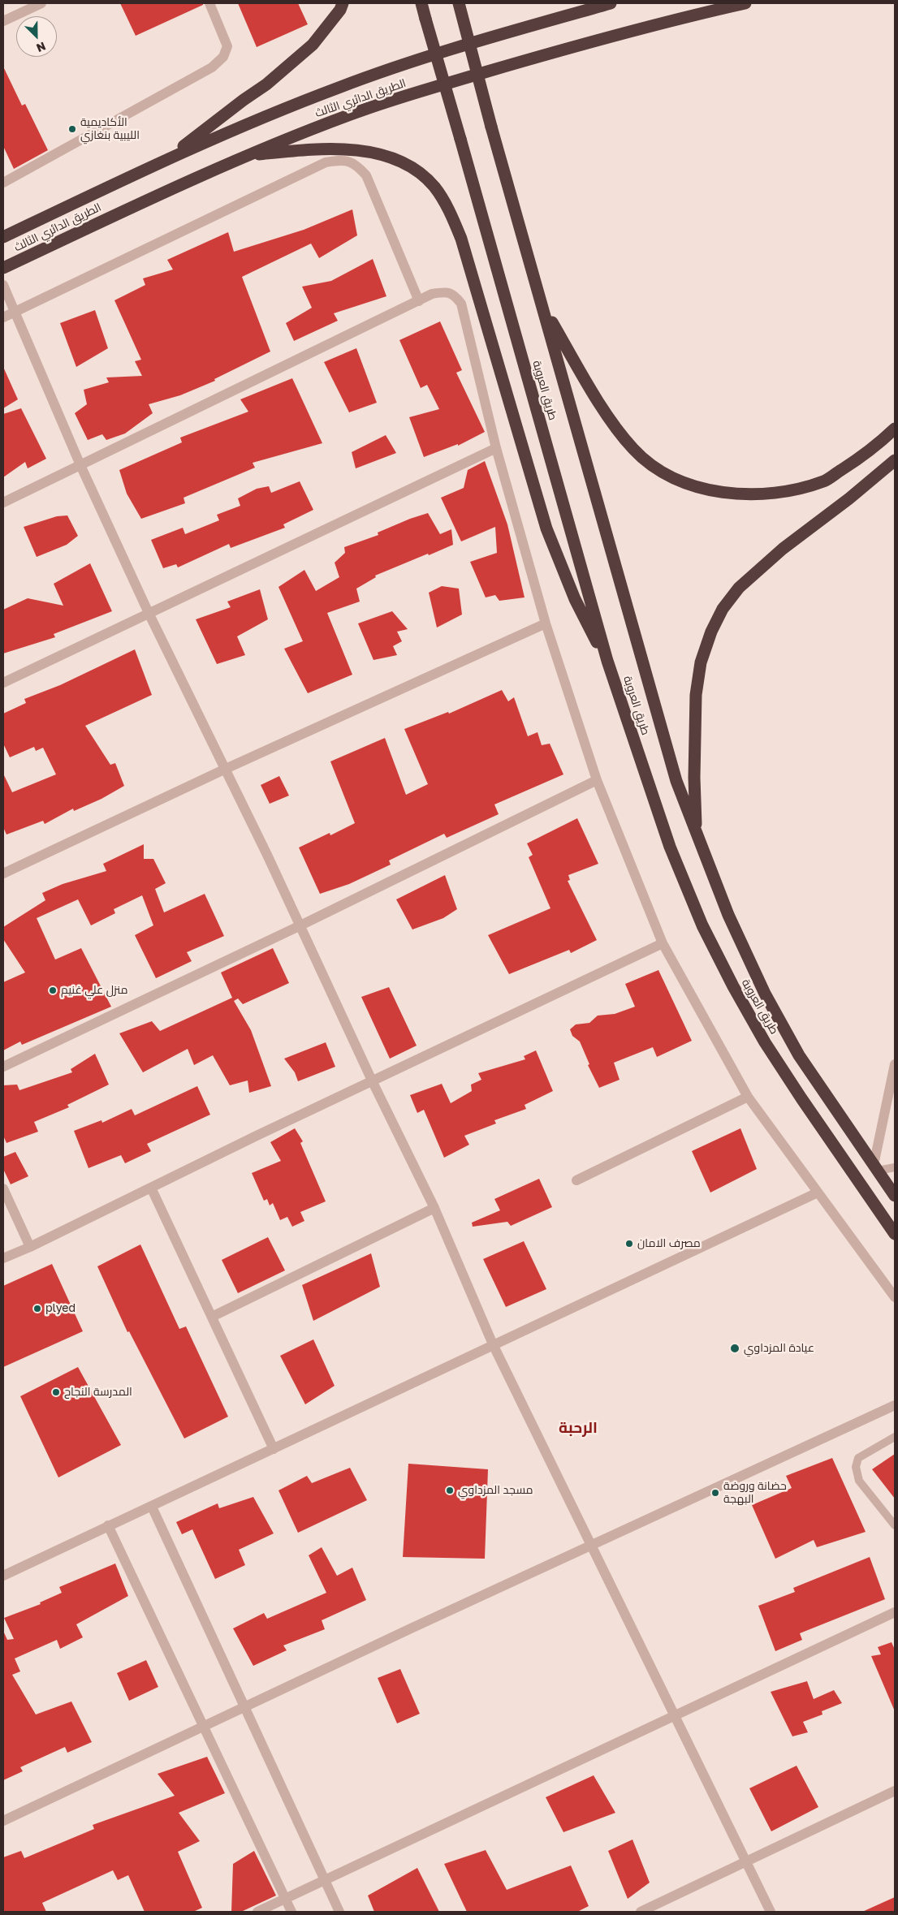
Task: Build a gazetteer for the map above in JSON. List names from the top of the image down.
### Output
{
  "streets": {
    "highway": ["الطريق الدائري الثالث", "طريق العروبة"]
  },
  "districts": ["الرحبة"],
  "places": [
    "الأكاديمية الليبية بنغازي",
    "منزل علي غنيم",
    "مصرف الامان",
    "plyed",
    "عيادة المزداوي",
    "المدرسة النجاح",
    "مسجد المزداوي",
    "حضانة وروضة البهجة"
  ],
  "north": "bottom right"
}
